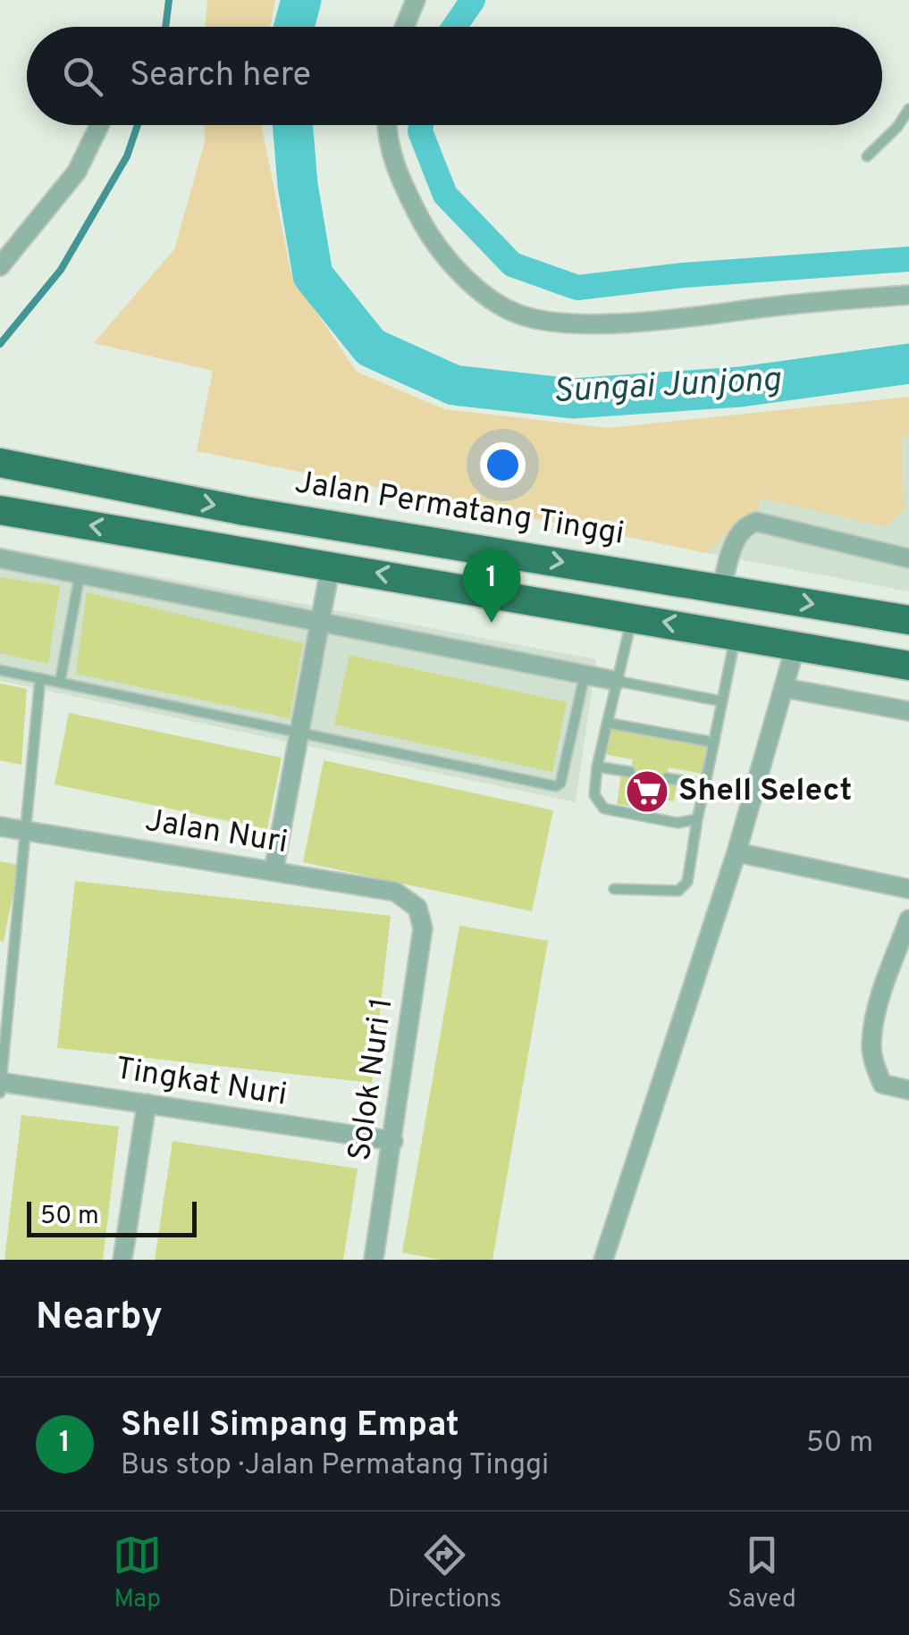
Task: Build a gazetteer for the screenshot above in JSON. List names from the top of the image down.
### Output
{
  "streets": {
    "highway": ["Jalan Permatang Tinggi"],
    "street": ["Jalan Nuri", "Solok Nuri 1", "Tingkat Nuri"]
  },
  "crossings": [
    ["Jalan Nuri", "Solok Nuri 1"],
    ["Solok Nuri 1", "Tingkat Nuri"]
  ],
  "water": ["Sungai Junjong"],
  "places": {
    "supermarket": ["Shell Select"]
  },
  "scale_bar": "50 m",
  "page": {
    "search": "Search here",
    "pins": "1",
    "scale": "50 m",
    "heading": "Nearby",
    "list": [
      {
        "mark": "1",
        "name": "Shell Simpang Empat",
        "note": "Bus stop · Jalan Permatang Tinggi",
        "value": "50 m"
      }
    ],
    "nav": ["Map", "Directions", "Saved"]
  }
}
